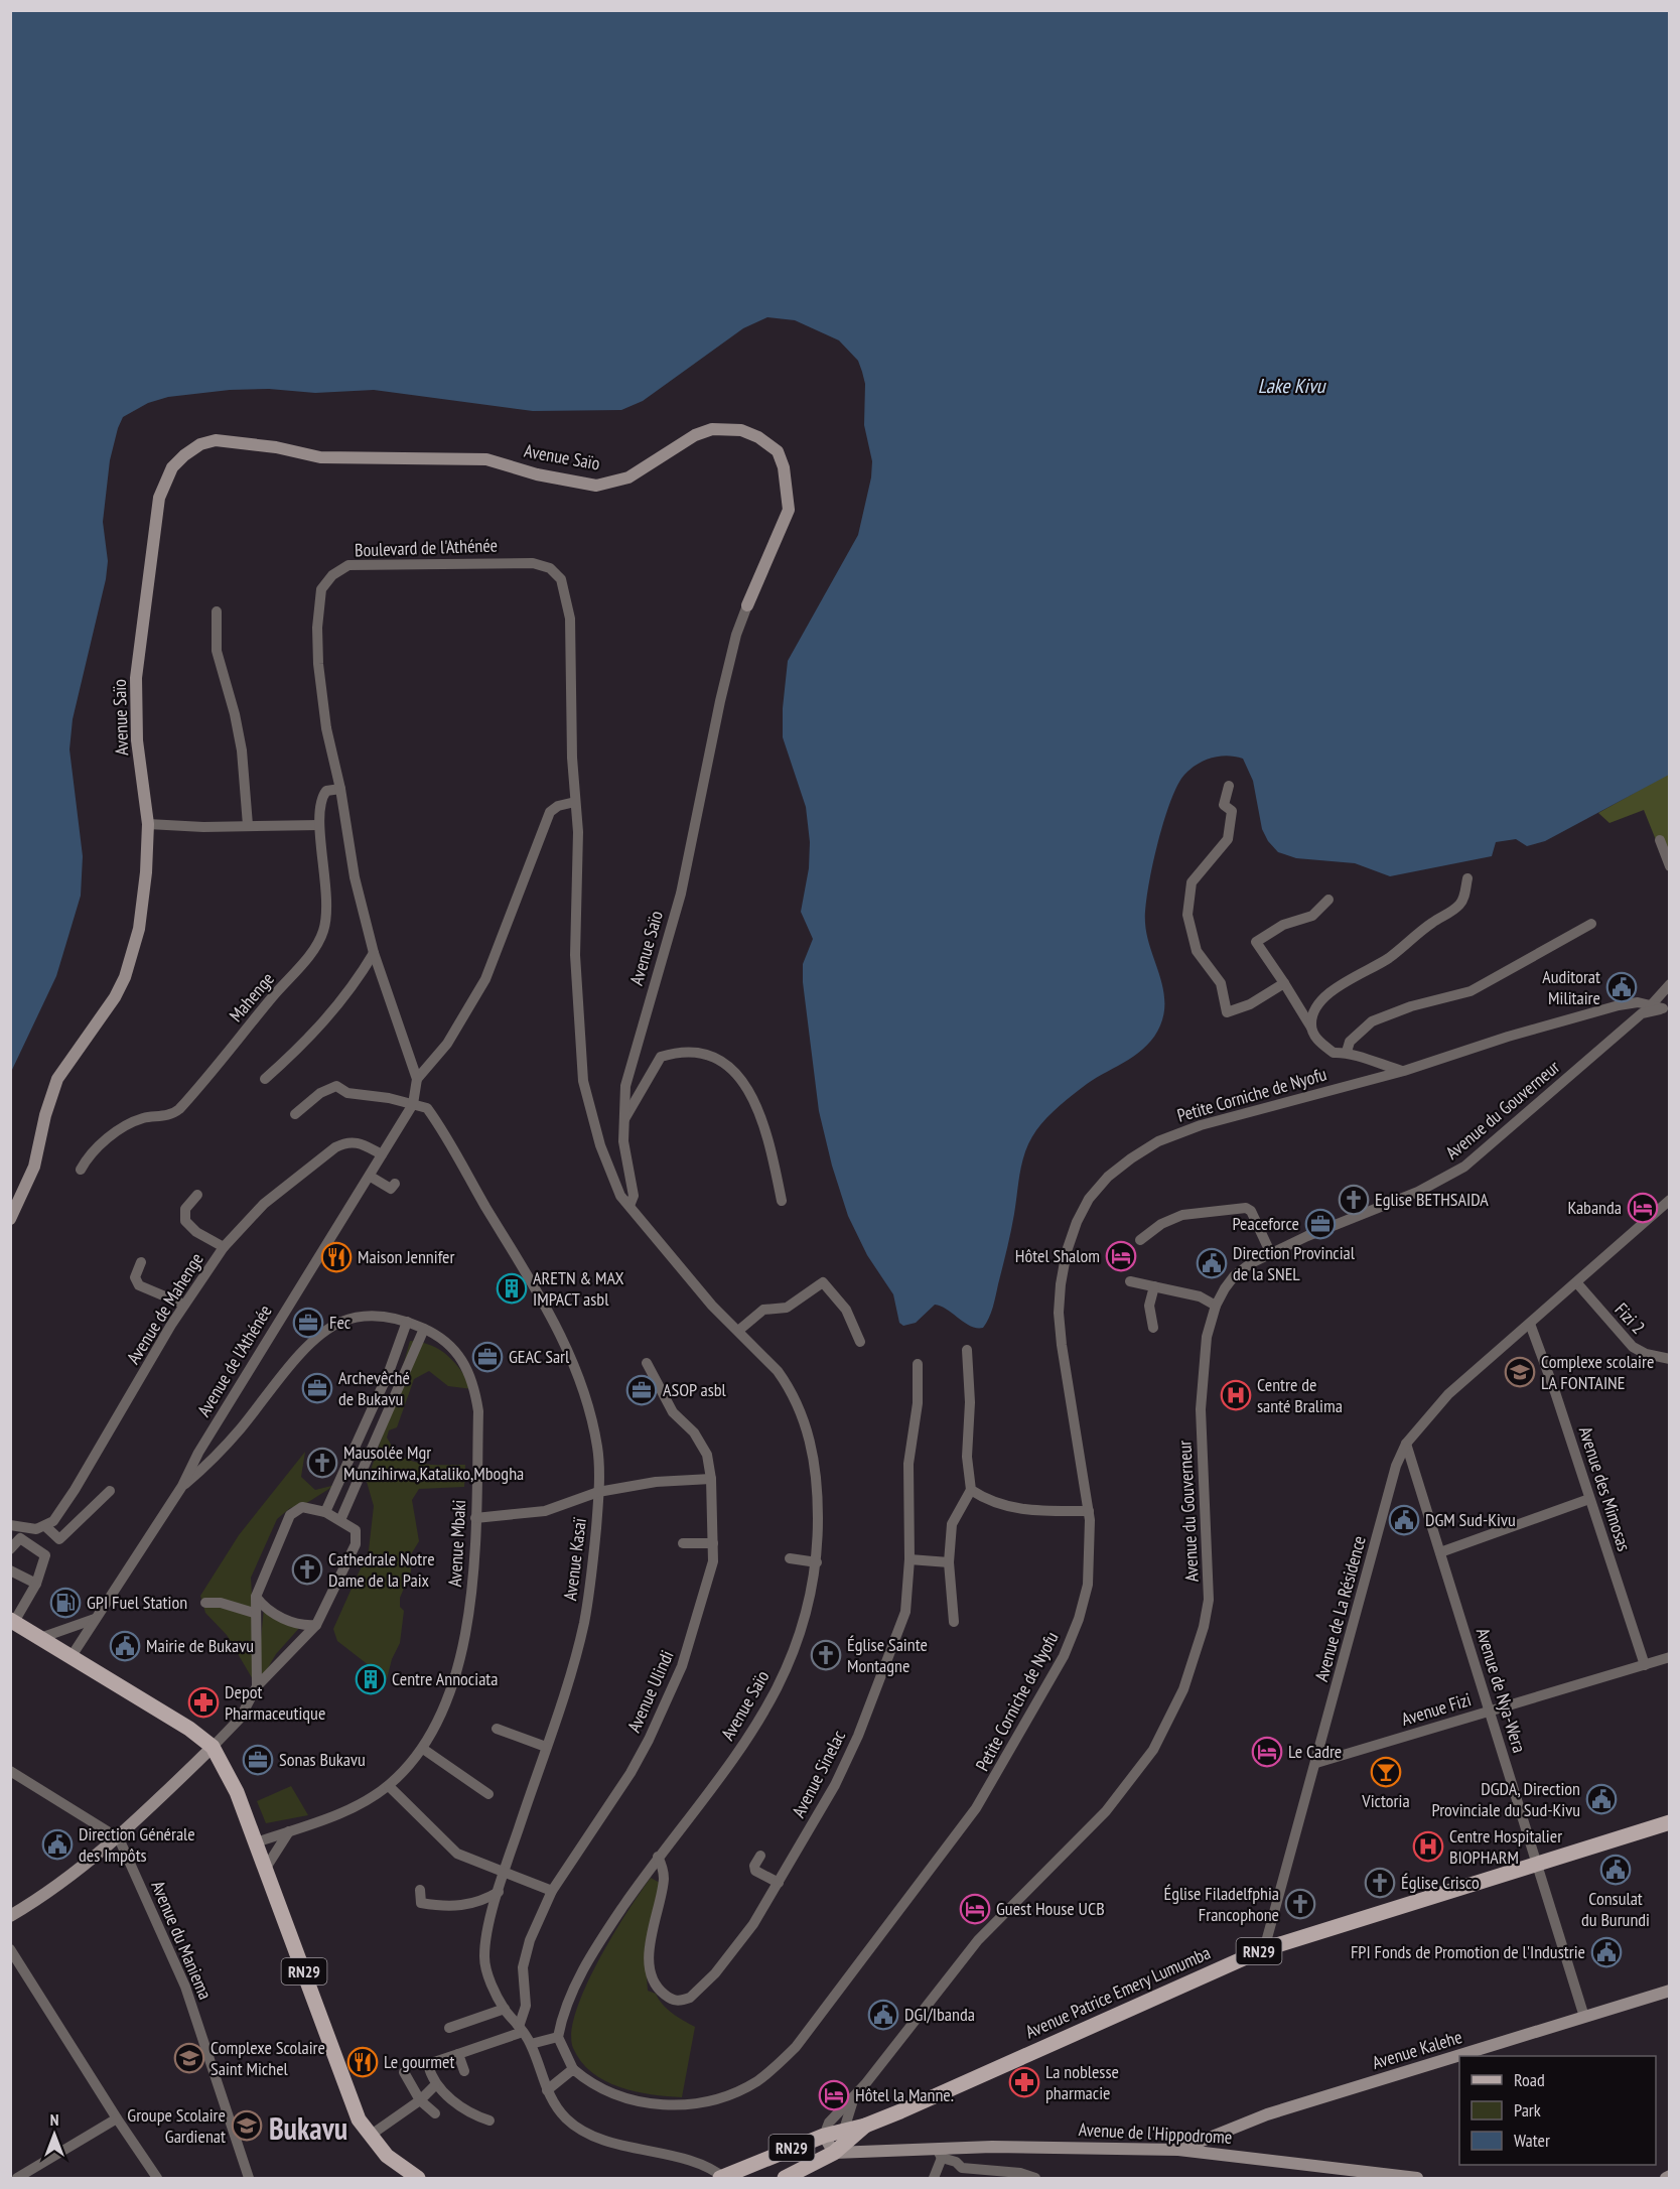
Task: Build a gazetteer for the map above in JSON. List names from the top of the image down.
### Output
{
  "streets": {
    "main road": ["RN29", "Avenue Patrice Emery Lumumba"],
    "street": [
      "Avenue Saïo",
      "Boulevard de l'Athénée",
      "Mahenge",
      "Petite Corniche de Nyofu",
      "Avenue du Gouverneur",
      "Avenue de Mahenge",
      "Fizi 2",
      "Avenue de l'Athénée",
      "Avenue des Mimosas",
      "Avenue Mbaki",
      "Avenue Kasaï",
      "Avenue de La Résidence",
      "Avenue de Nya-Wera",
      "Avenue Ulindi",
      "Avenue Fizi",
      "Avenue Sinelac",
      "Avenue du Maniema",
      "Avenue Kalehe",
      "Avenue de l'Hippodrome"
    ]
  },
  "crossings": [
    ["Avenue Saïo", "Boulevard de l'Athénée"],
    ["Avenue Saïo", "Avenue Sinelac"],
    ["Boulevard de l'Athénée", "Mahenge"],
    ["Boulevard de l'Athénée", "Avenue de l'Athénée"],
    ["Avenue du Gouverneur", "Avenue Patrice Emery Lumumba"],
    ["Avenue de Mahenge", "Avenue de l'Athénée"],
    ["Avenue de l'Athénée", "Avenue Mbaki"],
    ["Avenue de l'Athénée", "Avenue Kasaï"],
    ["Avenue de l'Athénée", "RN29"],
    ["Avenue des Mimosas", "Avenue de La Résidence"],
    ["Avenue des Mimosas", "Avenue Fizi"],
    ["Avenue Mbaki", "RN29"],
    ["Avenue Kasaï", "Avenue Ulindi"],
    ["Avenue Kasaï", "Avenue Patrice Emery Lumumba"],
    ["Avenue de La Résidence", "Avenue de Nya-Wera"],
    ["Avenue de La Résidence", "Avenue Fizi"],
    ["Avenue de La Résidence", "Avenue Patrice Emery Lumumba"],
    ["Avenue de Nya-Wera", "Avenue Fizi"],
    ["Avenue de Nya-Wera", "Avenue Patrice Emery Lumumba"],
    ["Avenue de Nya-Wera", "Avenue Kalehe"],
    ["Avenue Patrice Emery Lumumba", "Avenue de l'Hippodrome"],
    ["Avenue Kalehe", "Avenue de l'Hippodrome"]
  ],
  "districts": ["Bukavu"],
  "water": ["Lake Kivu"],
  "places": {
    "public building": [
      "Auditorat Militaire",
      "Direction Provincial de la SNEL",
      "DGM Sud-Kivu",
      "Mairie de Bukavu",
      "DGDA, Direction Provinciale du Sud-Kivu",
      "Direction Générale des Impôts",
      "Consulat du Burundi",
      "FPI Fonds de Promotion de l'Industrie",
      "DGI/Ibanda"
    ],
    "church": [
      "Eglise BETHSAIDA",
      "Mausolée Mgr Munzihirwa,Kataliko,Mbogha",
      "Cathedrale Notre Dame de la Paix",
      "Église Sainte Montagne",
      "Église Crisco",
      "Église Filadelfphia Francophone"
    ],
    "hotel": [
      "Kabanda",
      "Hôtel Shalom",
      "Le Cadre",
      "Guest House UCB",
      "Hôtel la Manne."
    ],
    "office": [
      "Peaceforce",
      "Fec",
      "GEAC Sarl",
      "Archevêché de Bukavu",
      "ASOP asbl",
      "Sonas Bukavu"
    ],
    "restaurant": ["Maison Jennifer", "Le gourmet"],
    "building": ["ARETN & MAX IMPACT asbl", "Centre Annociata"],
    "school or university": ["Complexe scolaire LA FONTAINE", "Complexe Scolaire Saint Michel", "Groupe Scolaire Gardienat"],
    "hospital": ["Centre de santé Bralima", "Centre Hospitalier BIOPHARM"],
    "fuel station": ["GPI Fuel Station"],
    "pharmacy": ["Depot Pharmaceutique", "La noblesse pharmacie"],
    "bar": ["Victoria"]
  },
  "legend": ["Road", "Park", "Water"],
  "north": "top"
}
